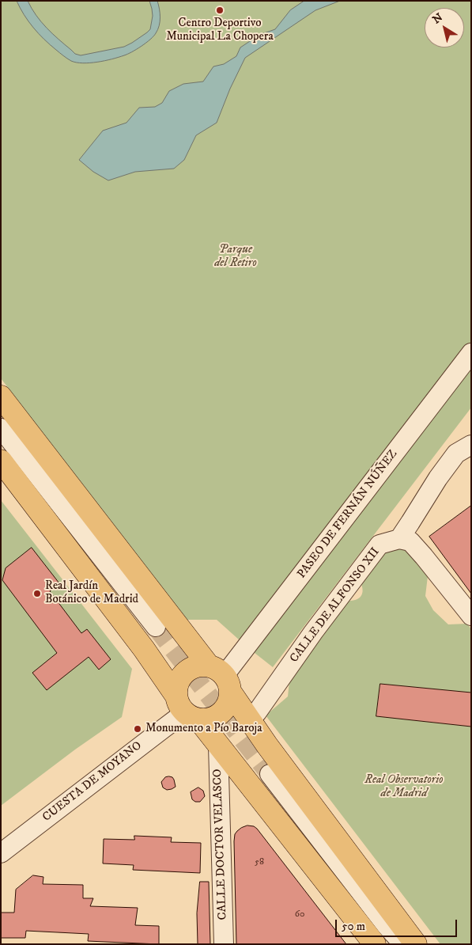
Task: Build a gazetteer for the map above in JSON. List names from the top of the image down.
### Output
{
  "streets": {
    "street": [
      "PASEO DE FERNÁN NÚÑEZ",
      "CALLE DE ALFONSO XII",
      "CUESTA DE MOYANO",
      "CALLE DOCTOR VELASCO"
    ]
  },
  "crossings": [
    ["PASEO DE FERNÁN NÚÑEZ", "CUESTA DE MOYANO"]
  ],
  "parks": ["Parque del Retiro", "Real Observatorio de Madrid"],
  "places": ["Centro Deportivo Municipal La Chopera", "Real Jardín Botánico de Madrid", "Monumento a Pío Baroja"],
  "house_numbers": ["58", "60"],
  "scale_bar": "50 m",
  "north": "top left"
}
